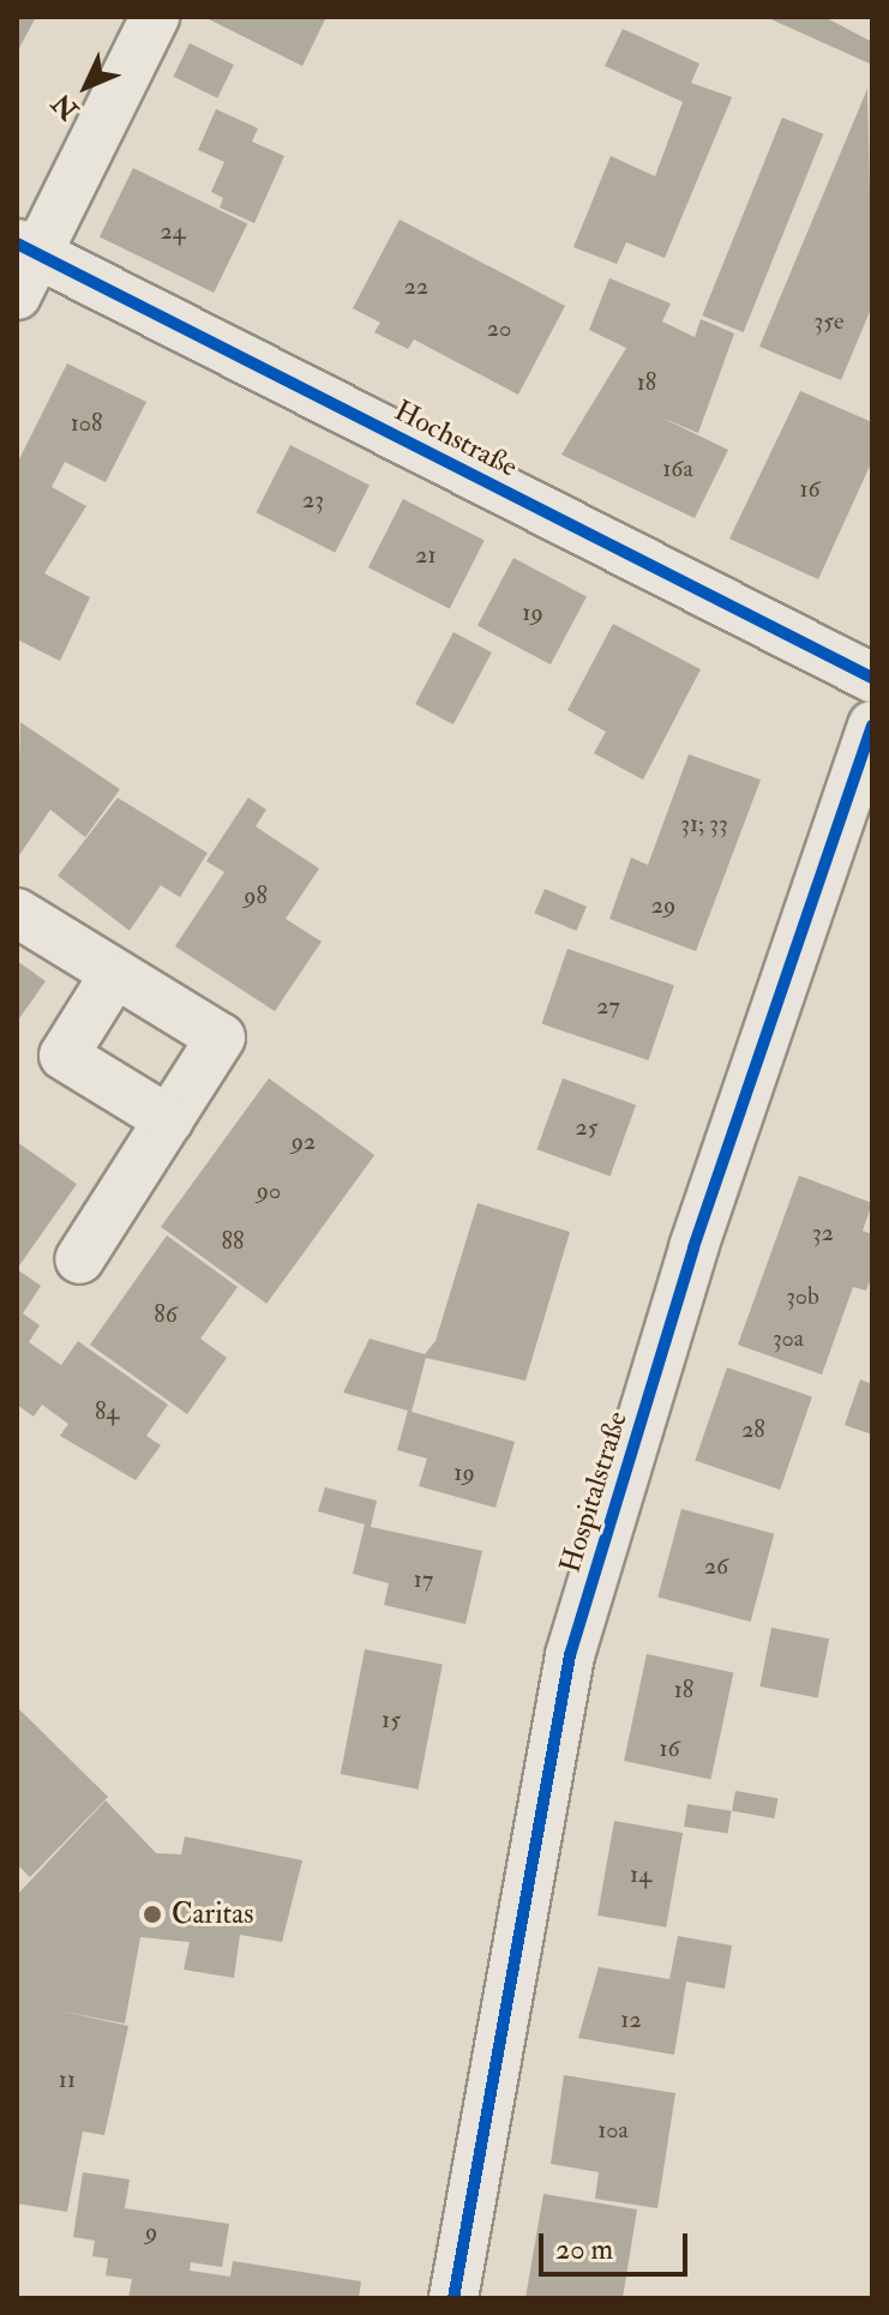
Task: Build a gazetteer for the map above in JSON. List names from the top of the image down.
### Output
{
  "streets": {
    "street": ["Hochstraße", "Hospitalstraße"]
  },
  "places": ["Caritas"],
  "house_numbers": [
    "24",
    "22",
    "35e",
    "20",
    "18",
    "108",
    "16a",
    "16",
    "23",
    "21",
    "19",
    "31; 33",
    "98",
    "29",
    "27",
    "25",
    "92",
    "90",
    "32",
    "88",
    "30b",
    "86",
    "30a",
    "84",
    "28",
    "19",
    "26",
    "17",
    "18",
    "15",
    "16",
    "14",
    "12",
    "11",
    "10a",
    "9"
  ],
  "scale_bar": "20 m",
  "north": "bottom left"
}
